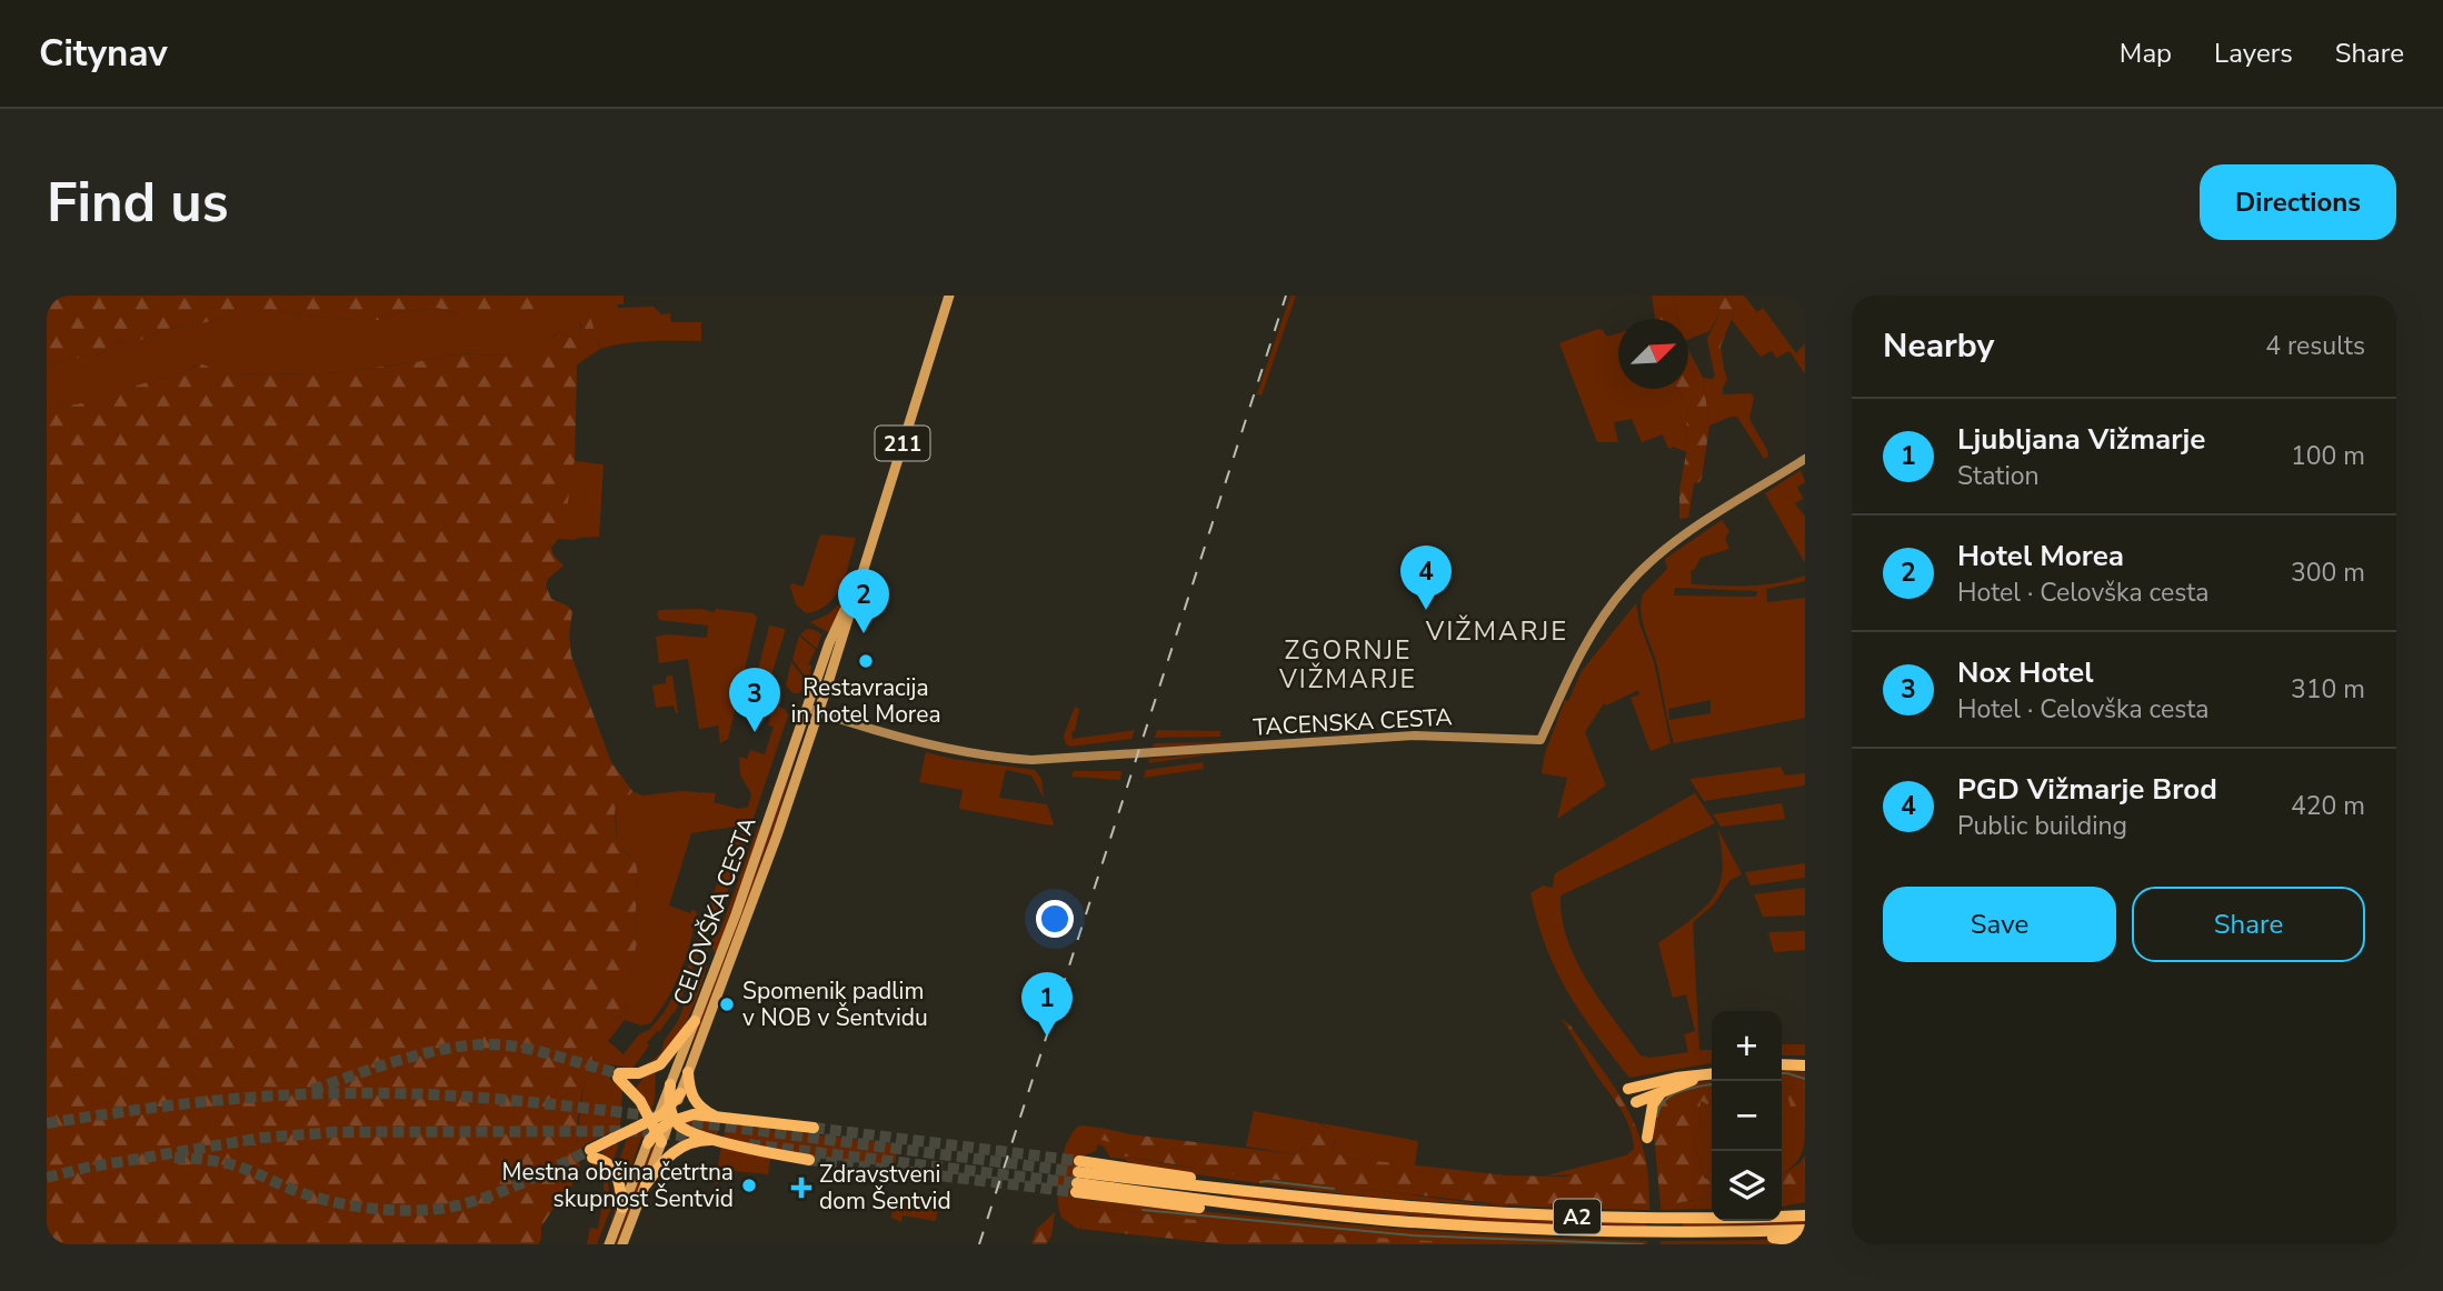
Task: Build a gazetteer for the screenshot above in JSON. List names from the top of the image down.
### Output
{
  "streets": {
    "highway": ["A2"],
    "main road": ["211", "TACENSKA CESTA", "CELOVŠKA CESTA"]
  },
  "crossings": [
    ["TACENSKA CESTA", "CELOVŠKA CESTA"]
  ],
  "districts": ["VIŽMARJE", "ZGORNJE VIŽMARJE"],
  "places": {
    "other": ["Restavracija in hotel Morea", "Spomenik padlim v NOB v Šentvidu", "Mestna občina četrtna skupnost Šentvid"],
    "health": ["Zdravstveni dom Šentvid"]
  },
  "north": "top right",
  "page": {
    "header": "Citynav",
    "nav": ["Map", "Layers", "Share"],
    "buttons": [
      "Directions",
      ["Save", "Share"]
    ],
    "title": "Find us",
    "heading": ["Nearby", "4 results"],
    "list": [
      {
        "mark": "1",
        "name": "Ljubljana Vižmarje",
        "note": "Station",
        "value": "100 m"
      },
      {
        "mark": "2",
        "name": "Hotel Morea",
        "note": "Hotel · Celovška cesta",
        "value": "300 m"
      },
      {
        "mark": "3",
        "name": "Nox Hotel",
        "note": "Hotel · Celovška cesta",
        "value": "310 m"
      },
      {
        "mark": "4",
        "name": "PGD Vižmarje Brod",
        "note": "Public building",
        "value": "420 m"
      }
    ],
    "pins": [
      "4",
      "2",
      "3",
      "1"
    ],
    "map_buttons": ["+", "−"]
  }
}
